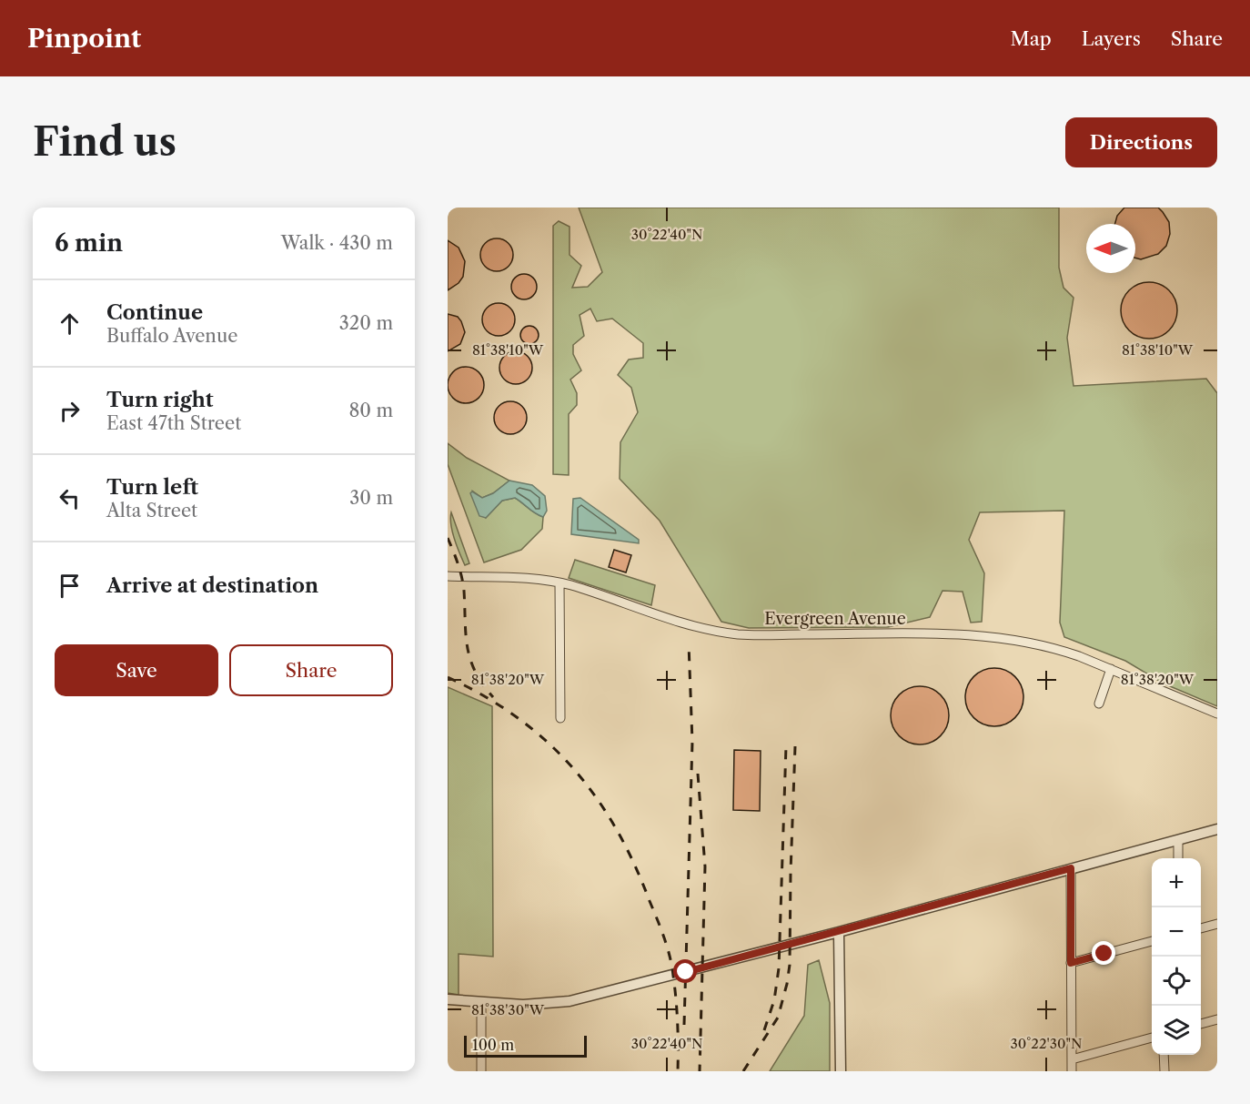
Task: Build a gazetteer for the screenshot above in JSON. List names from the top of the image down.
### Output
{
  "streets": {
    "street": ["Evergreen Avenue"]
  },
  "scale_bar": "100 m",
  "north": "left",
  "page": {
    "header": "Pinpoint",
    "nav": ["Map", "Layers", "Share"],
    "buttons": [
      "Directions",
      ["Save", "Share"]
    ],
    "title": "Find us",
    "heading": ["6 min", "Walk · 430 m"],
    "list": [
      ["Continue", "Buffalo Avenue", "320 m"],
      ["Turn right", "East 47th Street", "80 m"],
      ["Turn left", "Alta Street", "30 m"],
      "Arrive at destination"
    ],
    "map_buttons": ["+", "−"],
    "scale": "100 m"
  },
  "coordinates": [
    "30°22'40\"N",
    "81°38'10\"W",
    "81°38'20\"W",
    "81°38'30\"W",
    "30°22'30\"N"
  ]
}
